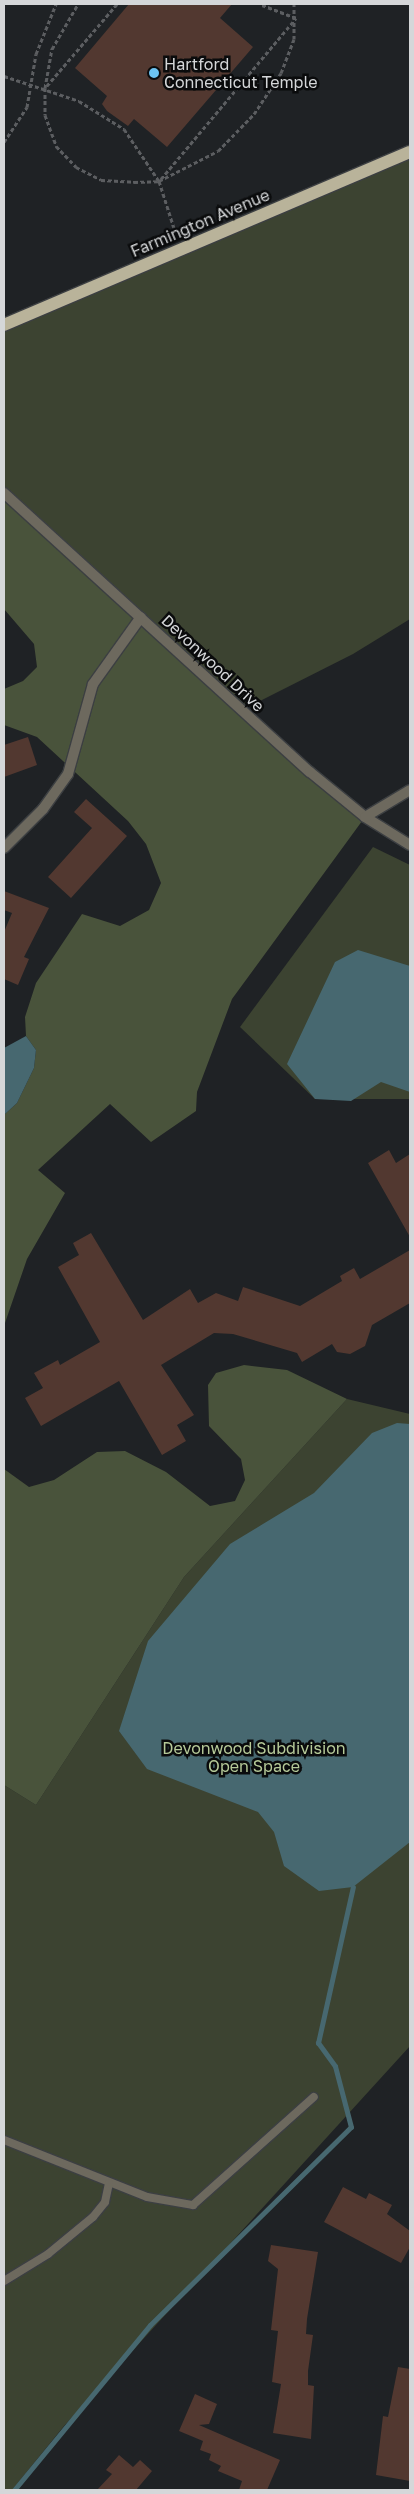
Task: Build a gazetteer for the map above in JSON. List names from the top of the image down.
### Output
{
  "streets": {
    "main road": ["Farmington Avenue"],
    "street": ["Devonwood Drive"]
  },
  "parks": ["Devonwood Subdivision Open Space"],
  "places": ["Hartford Connecticut Temple"]
}
